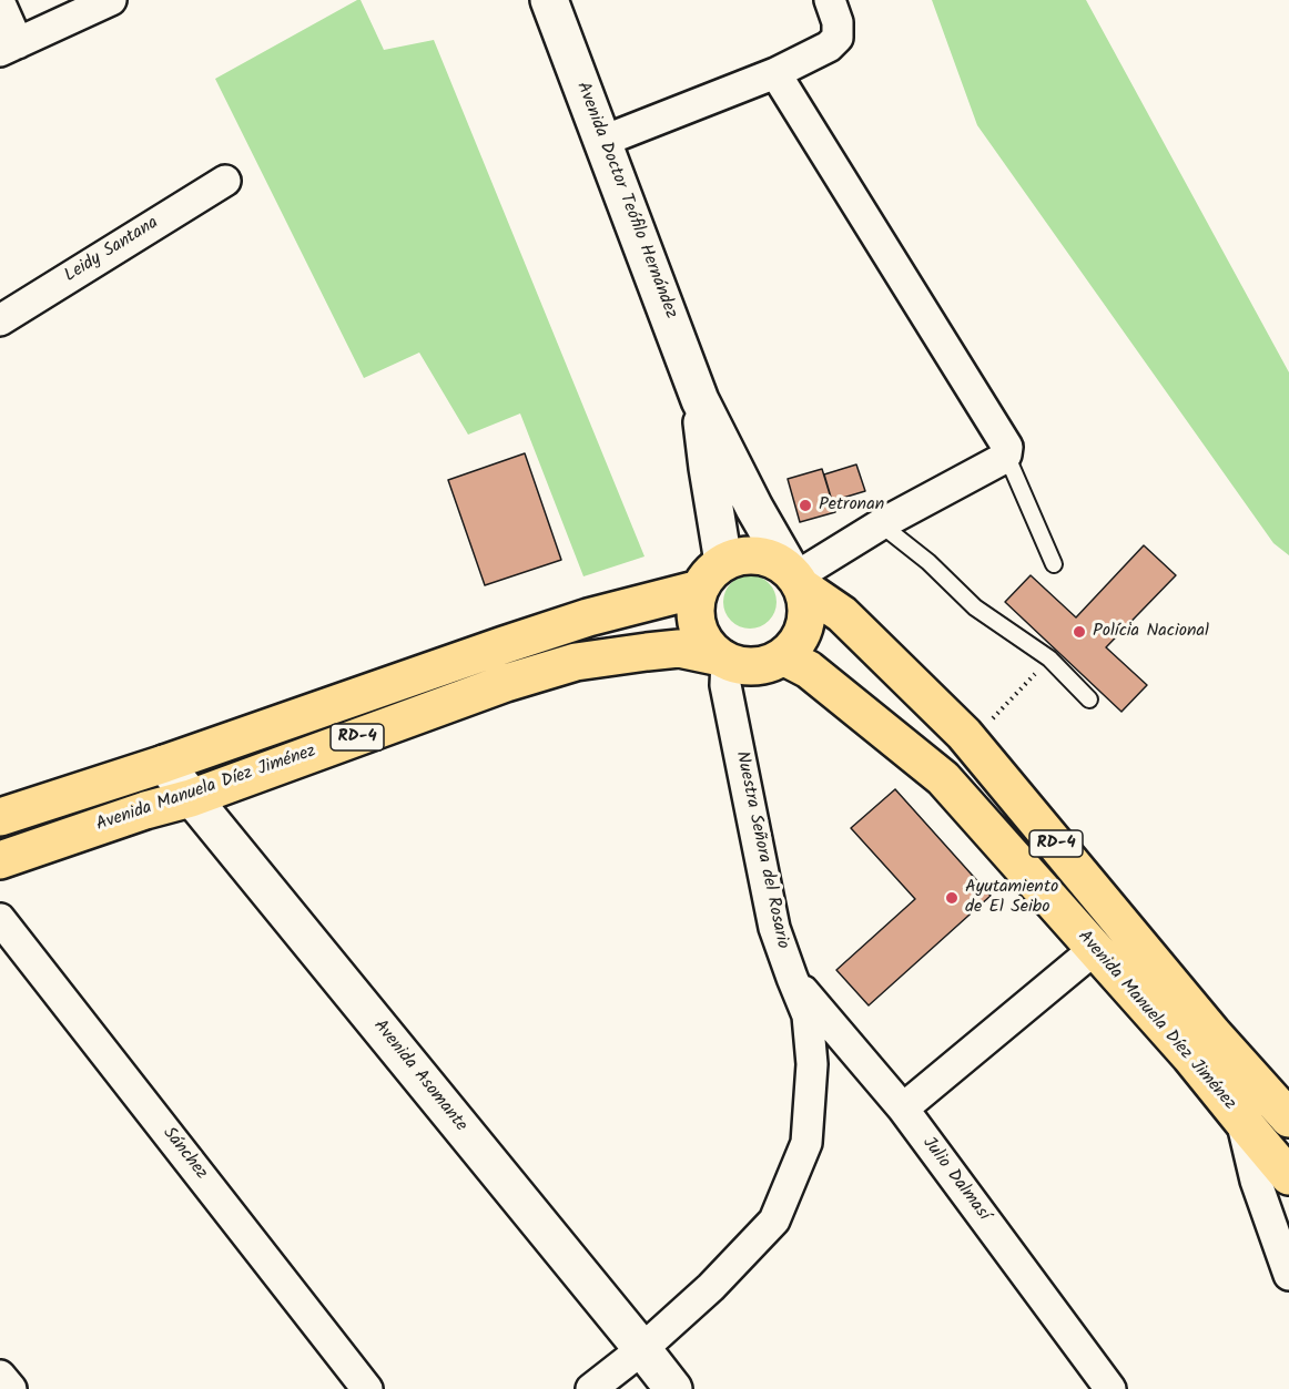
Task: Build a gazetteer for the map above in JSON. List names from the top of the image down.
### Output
{
  "streets": {
    "main road": [
      "Avenida Doctor Teófilo Hernández",
      "RD-4",
      "Avenida Manuela Díez Jiménez",
      "Avenida Asomante"
    ],
    "street": [
      "Leidy Santana",
      "Nuestra Señora del Rosario",
      "Sánchez",
      "Julio Dalmasí"
    ]
  },
  "crossings": [
    ["Avenida Doctor Teófilo Hernández", "RD-4"],
    ["Avenida Doctor Teófilo Hernández", "Avenida Manuela Díez Jiménez"],
    ["Avenida Doctor Teófilo Hernández", "Nuestra Señora del Rosario"],
    ["RD-4", "Avenida Manuela Díez Jiménez"],
    ["RD-4", "Nuestra Señora del Rosario"],
    ["Avenida Manuela Díez Jiménez", "Nuestra Señora del Rosario"],
    ["Avenida Manuela Díez Jiménez", "Avenida Asomante"],
    ["Nuestra Señora del Rosario", "Avenida Asomante"],
    ["Nuestra Señora del Rosario", "Julio Dalmasí"]
  ],
  "places": ["Petronan", "Polícia Nacional", "Ayutamiento de El Seibo"]
}
